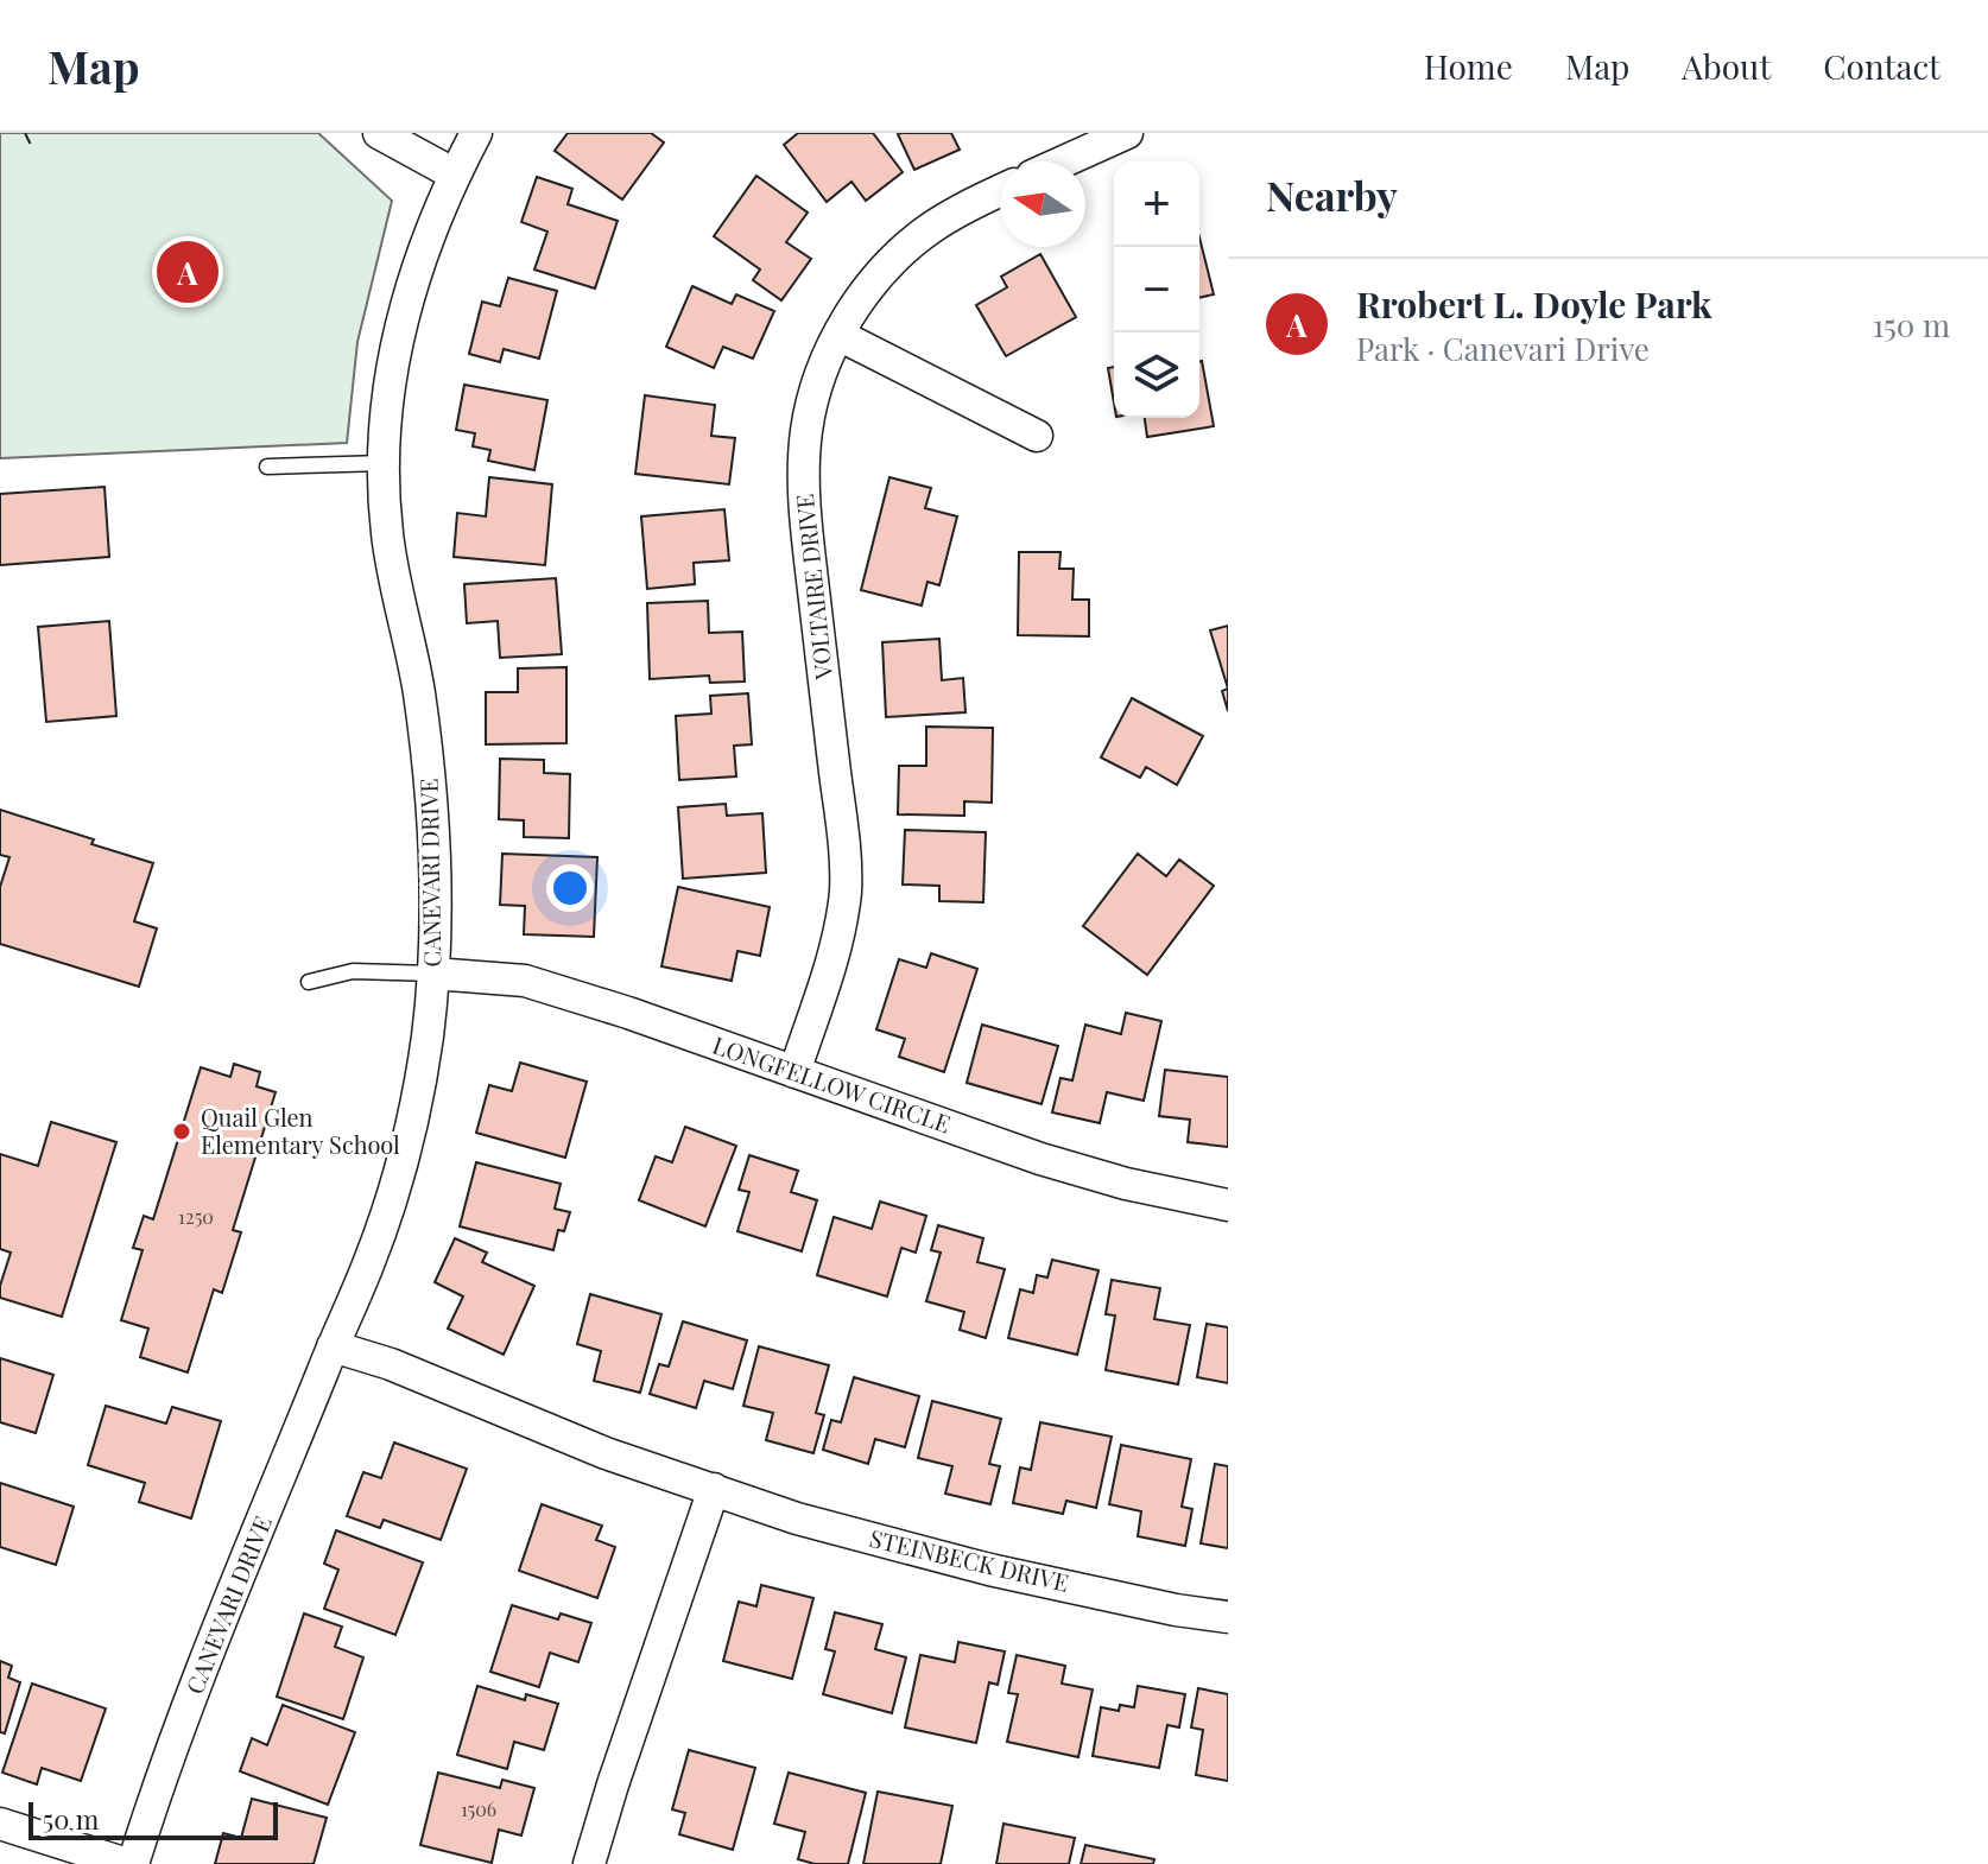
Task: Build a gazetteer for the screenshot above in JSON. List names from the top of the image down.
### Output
{
  "streets": {
    "street": [
      "VOLTAIRE DRIVE",
      "CANEVARI DRIVE",
      "LONGFELLOW CIRCLE",
      "STEINBECK DRIVE"
    ]
  },
  "crossings": [
    ["VOLTAIRE DRIVE", "LONGFELLOW CIRCLE"],
    ["CANEVARI DRIVE", "LONGFELLOW CIRCLE"],
    ["CANEVARI DRIVE", "STEINBECK DRIVE"]
  ],
  "places": ["Quail Glen Elementary School"],
  "house_numbers": ["1250", "1506"],
  "scale_bar": "50 m",
  "north": "left",
  "page": {
    "header": "Map",
    "nav": [
      "Home",
      "Map",
      "About",
      "Contact"
    ],
    "heading": "Nearby",
    "map_buttons": ["+", "−"],
    "pins": "A",
    "list": [
      {
        "mark": "A",
        "name": "Rrobert L. Doyle Park",
        "note": "Park · Canevari Drive",
        "value": "150 m"
      }
    ],
    "scale": "50 m"
  }
}
